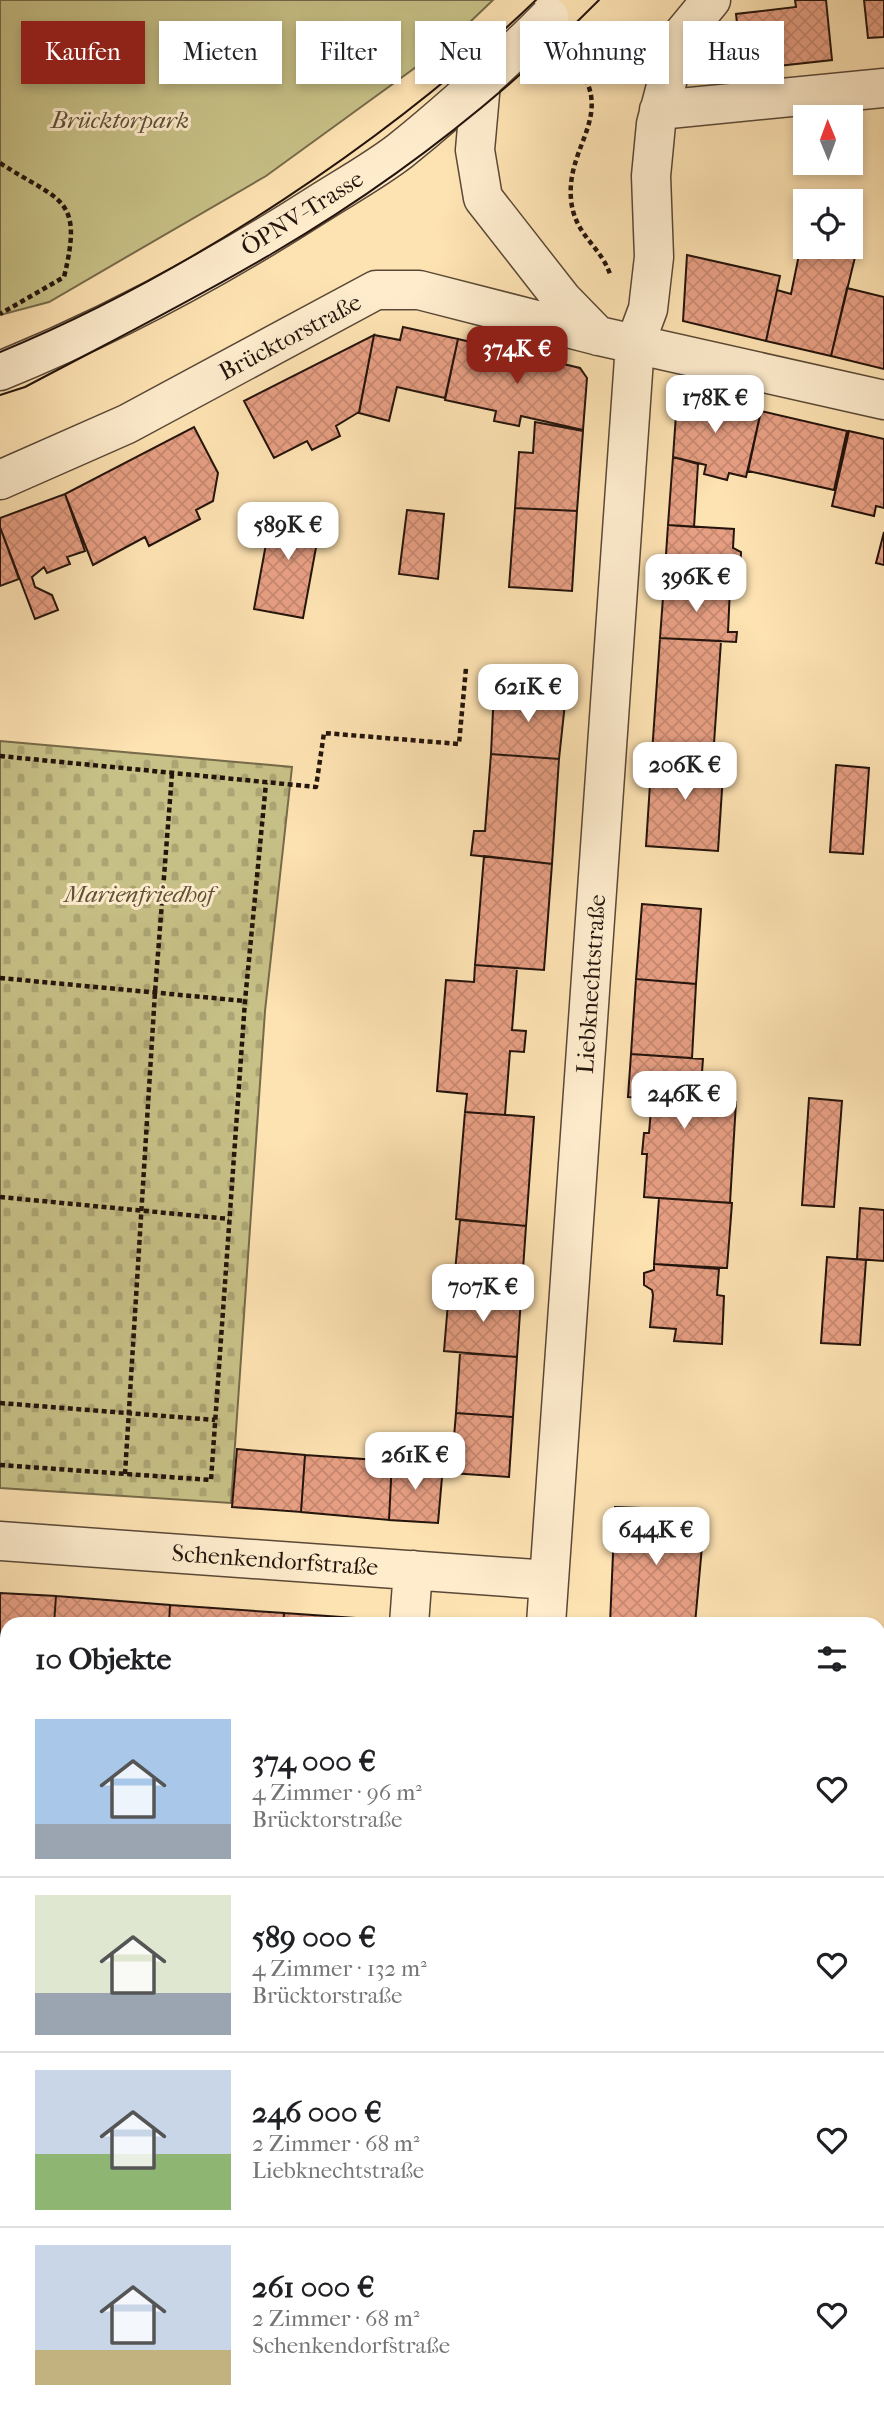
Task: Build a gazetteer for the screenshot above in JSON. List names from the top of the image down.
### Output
{
  "streets": {
    "street": [
      "ÖPNV-Trasse",
      "Brücktorstraße",
      "Liebknechtstraße",
      "Schenkendorfstraße"
    ]
  },
  "crossings": [
    ["Brücktorstraße", "Liebknechtstraße"],
    ["Liebknechtstraße", "Schenkendorfstraße"]
  ],
  "parks": ["Brücktorpark", "Marienfriedhof"],
  "north": "top",
  "page": {
    "chip": [
      "Kaufen",
      "Mieten",
      "Filter",
      "Neu",
      "Wohnung",
      "Haus"
    ],
    "price": [
      "374K €",
      "178K €",
      "589K €",
      "396K €",
      "621K €",
      "206K €",
      "246K €",
      "707K €",
      "261K €",
      "644K €"
    ],
    "heading": "10 Objekte",
    "list": [
      {
        "name": "374 000 €",
        "note": "4 Zimmer · 96 m² · Brücktorstraße"
      },
      {
        "name": "589 000 €",
        "note": "4 Zimmer · 132 m² · Brücktorstraße"
      },
      {
        "name": "246 000 €",
        "note": "2 Zimmer · 68 m² · Liebknechtstraße"
      },
      {
        "name": "261 000 €",
        "note": "2 Zimmer · 68 m² · Schenkendorfstraße"
      }
    ]
  }
}
